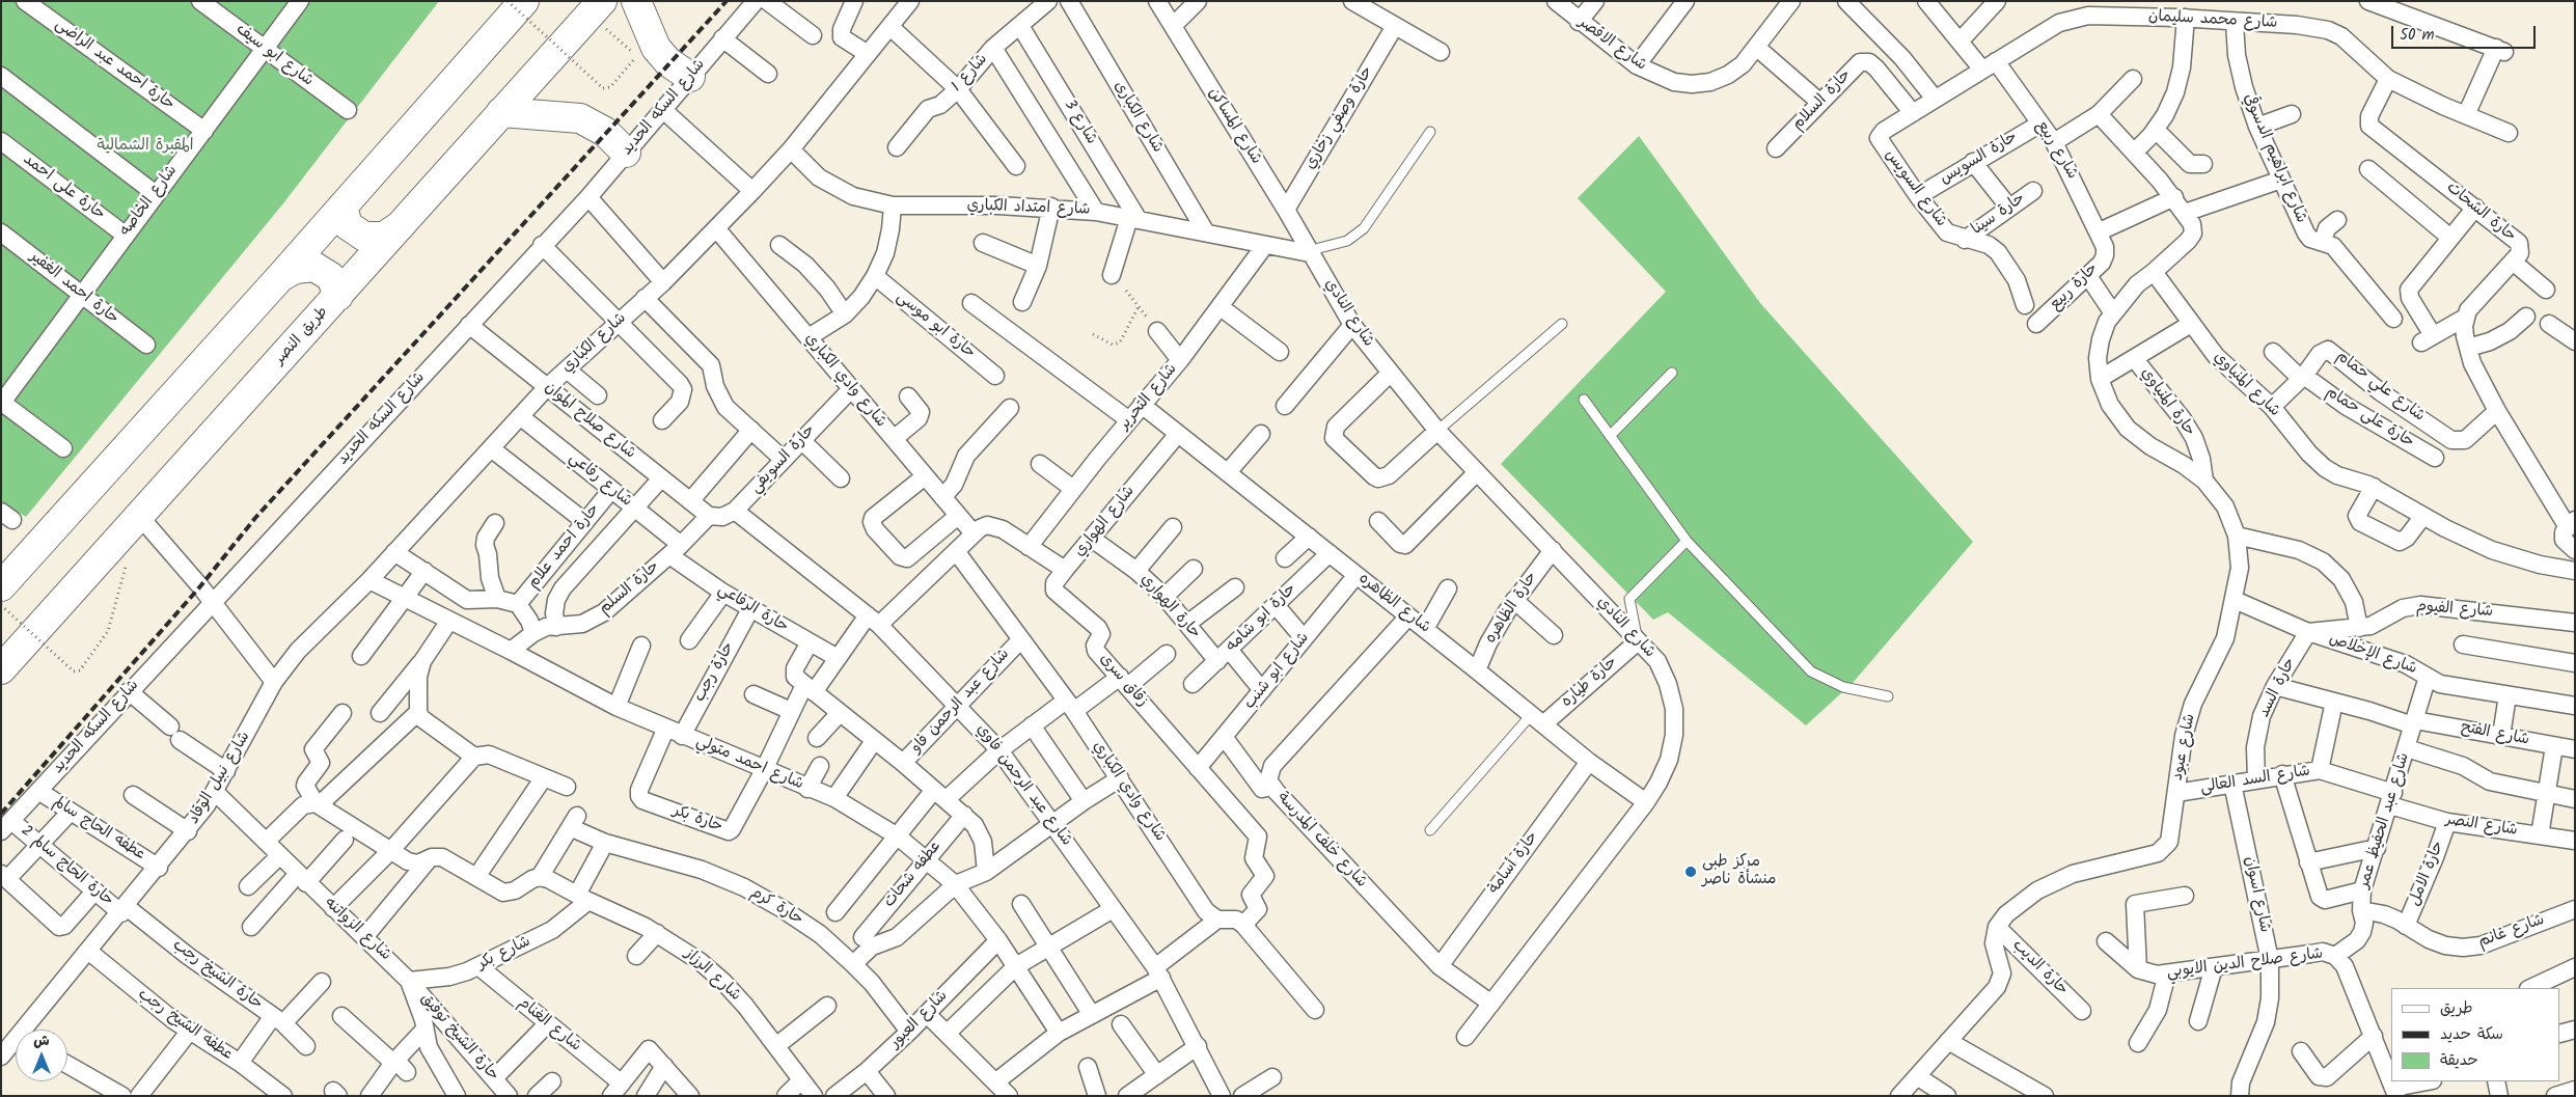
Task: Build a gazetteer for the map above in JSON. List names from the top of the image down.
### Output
{
  "streets": {
    "highway": ["طريق النصر"],
    "street": [
      "شارع محمد سليمان",
      "شارع الاقصر",
      "شارع ابو سيف",
      "حارة احمد عبد الراضى",
      "شارع 1",
      "حارة السلام",
      "شارع السكه الحديد",
      "شارع الكبارى",
      "حارة وصفي زخاري",
      "شارع 3",
      "شارع المساكن",
      "شارع ربيع",
      "حارة السويس",
      "شارع ابراهيم الدسوقي",
      "حارة على احمد",
      "شارع السويس",
      "شارع الخاصه",
      "شارع امتداد الكباري",
      "حارة الشحات",
      "حارة سينا",
      "حارة ربيع",
      "حارة احمد الغفير",
      "شارع النادي",
      "حارة ابو موسى",
      "شارع الكباري",
      "شارع وادي الكباري",
      "شارع المنياوي",
      "شارع علي حمام",
      "شارع التحرير",
      "حارة المنياوي",
      "حارة على حمام",
      "شارع صلاح الموان",
      "حارة السويفي",
      "شارع رفاعي",
      "شارع الهواري",
      "حارة احمد علام",
      "حارة السلم",
      "شارع الظاهره",
      "حارة الهواري",
      "حارة الظاهره",
      "حارة الرفاعي",
      "شارع الفيوم",
      "حارة ابو شامه",
      "شارع الإخلاص",
      "شارع ابو شنب",
      "حارة رجب",
      "زقاق سرى",
      "حارة طياره",
      "حارة السد",
      "شارع عبد الرحمن فاو",
      "شارع الفتح",
      "شارع عبود",
      "شارع احمد متولي",
      "شارع نبيل الوقاد",
      "شارع السد العالى",
      "شارع عبد الرحمن فاوي",
      "حارة بكر",
      "شارع عبد الحفيظ عمر",
      "شارع النصر",
      "عطفه الحاج سالم",
      "شارع خلف المدرسة",
      "حارة أسامة",
      "حارة الحاج سالم 2",
      "حارة الامل",
      "عطفه شحات",
      "شارع اسوان",
      "حارة كرم",
      "شارع الزواتنه",
      "شارع غانم",
      "شارع بكر",
      "شارع صلاح الدين الايوبي",
      "حارة الديب",
      "حارة الشيخ رجب",
      "شارع الرزاز",
      "شارع العبور",
      "عطفه الشيخ رجب",
      "شارع الغنام",
      "حارة الشيخ توفيق"
    ]
  },
  "crossings": [
    ["شارع محمد سليمان", "حارة السلام"],
    ["شارع محمد سليمان", "شارع ربيع"],
    ["شارع محمد سليمان", "شارع ابراهيم الدسوقي"],
    ["شارع محمد سليمان", "شارع السويس"],
    ["شارع محمد سليمان", "حارة الشحات"],
    ["شارع ابو سيف", "شارع الخاصه"],
    ["حارة احمد عبد الراضى", "شارع الخاصه"],
    ["شارع 1", "شارع 3"],
    ["حارة السلام", "شارع السويس"],
    ["شارع السكه الحديد", "شارع صلاح الموان"],
    ["شارع السكه الحديد", "عطفه الحاج سالم"],
    ["شارع السكه الحديد", "حارة الحاج سالم 2"],
    ["شارع الكبارى", "شارع امتداد الكباري"],
    ["حارة وصفي زخاري", "شارع المساكن"],
    ["شارع 3", "شارع امتداد الكباري"],
    ["شارع المساكن", "شارع امتداد الكباري"],
    ["شارع المساكن", "شارع النادي"],
    ["شارع ربيع", "حارة السويس"],
    ["شارع ربيع", "حارة ربيع"],
    ["حارة السويس", "شارع السويس"],
    ["حارة على احمد", "شارع الخاصه"],
    ["شارع السويس", "حارة سينا"],
    ["شارع الخاصه", "حارة احمد الغفير"],
    ["شارع امتداد الكباري", "شارع النادي"],
    ["شارع امتداد الكباري", "شارع الكباري"],
    ["شارع امتداد الكباري", "شارع التحرير"],
    ["شارع النادي", "شارع الظاهره"],
    ["شارع النادي", "حارة الظاهره"],
    ["شارع النادي", "حارة طياره"],
    ["شارع النادي", "شارع خلف المدرسة"],
    ["شارع الكباري", "شارع وادي الكباري"],
    ["شارع الكباري", "شارع صلاح الموان"],
    ["شارع الكباري", "شارع رفاعي"],
    ["شارع الكباري", "شارع احمد متولي"],
    ["شارع الكباري", "شارع نبيل الوقاد"],
    ["شارع وادي الكباري", "حارة السويفي"],
    ["شارع وادي الكباري", "شارع الهواري"],
    ["شارع وادي الكباري", "شارع عبد الرحمن فاو"],
    ["شارع المنياوي", "شارع علي حمام"],
    ["شارع المنياوي", "شارع عبود"],
    ["شارع علي حمام", "حارة على حمام"],
    ["شارع التحرير", "شارع الهواري"],
    ["شارع التحرير", "شارع الظاهره"],
    ["حارة المنياوي", "شارع عبود"],
    ["شارع صلاح الموان", "حارة السلم"],
    ["حارة السويفي", "شارع عبد الرحمن فاوي"],
    ["شارع رفاعي", "حارة احمد علام"],
    ["شارع رفاعي", "حارة السلم"],
    ["شارع رفاعي", "حارة الرفاعي"],
    ["شارع الهواري", "شارع الظاهره"],
    ["شارع الهواري", "حارة الهواري"],
    ["شارع الهواري", "حارة الرفاعي"],
    ["شارع الهواري", "زقاق سرى"],
    ["شارع الهواري", "شارع عبد الرحمن فاوي"],
    ["شارع الهواري", "حارة بكر"],
    ["حارة السلم", "حارة الرفاعي"],
    ["حارة السلم", "شارع احمد متولي"],
    ["شارع الظاهره", "حارة الظاهره"],
    ["شارع الظاهره", "حارة ابو شامه"],
    ["شارع الظاهره", "شارع ابو شنب"],
    ["شارع الظاهره", "حارة طياره"],
    ["شارع الظاهره", "شارع خلف المدرسة"],
    ["شارع الظاهره", "حارة أسامة"],
    ["حارة الهواري", "حارة ابو شامه"],
    ["حارة الهواري", "شارع ابو شنب"],
    ["حارة الرفاعي", "حارة رجب"],
    ["حارة الرفاعي", "حارة بكر"],
    ["شارع الفيوم", "شارع الإخلاص"],
    ["شارع الفيوم", "حارة السد"],
    ["شارع الإخلاص", "حارة السد"],
    ["شارع الإخلاص", "شارع عبود"],
    ["شارع الإخلاص", "شارع عبد الحفيظ عمر"],
    ["شارع ابو شنب", "زقاق سرى"],
    ["حارة رجب", "شارع احمد متولي"],
    ["حارة السد", "شارع الفتح"],
    ["حارة السد", "شارع السد العالى"],
    ["شارع عبد الرحمن فاو", "شارع عبد الرحمن فاوي"],
    ["شارع الفتح", "شارع عبد الحفيظ عمر"],
    ["شارع عبود", "شارع السد العالى"],
    ["شارع عبود", "حارة الديب"],
    ["شارع احمد متولي", "حارة بكر"],
    ["شارع احمد متولي", "عطفه شحات"],
    ["شارع احمد متولي", "شارع العبور"],
    ["شارع نبيل الوقاد", "عطفه الحاج سالم"],
    ["شارع نبيل الوقاد", "حارة الحاج سالم 2"],
    ["شارع نبيل الوقاد", "شارع الزواتنه"],
    ["شارع نبيل الوقاد", "حارة الشيخ رجب"],
    ["شارع نبيل الوقاد", "عطفه الشيخ رجب"],
    ["شارع السد العالى", "شارع عبد الحفيظ عمر"],
    ["شارع السد العالى", "شارع النصر"],
    ["شارع السد العالى", "شارع اسوان"],
    ["شارع عبد الحفيظ عمر", "شارع النصر"],
    ["شارع عبد الحفيظ عمر", "شارع غانم"],
    ["شارع عبد الحفيظ عمر", "شارع صلاح الدين الايوبي"],
    ["شارع النصر", "حارة الامل"],
    ["شارع خلف المدرسة", "حارة أسامة"],
    ["حارة الحاج سالم 2", "حارة الشيخ رجب"],
    ["حارة الامل", "شارع غانم"],
    ["شارع اسوان", "شارع صلاح الدين الايوبي"],
    ["حارة كرم", "شارع الرزاز"],
    ["حارة كرم", "شارع العبور"],
    ["شارع الزواتنه", "شارع بكر"],
    ["شارع الزواتنه", "حارة الشيخ توفيق"],
    ["شارع بكر", "شارع الرزاز"],
    ["شارع بكر", "شارع الغنام"],
    ["شارع بكر", "حارة الشيخ توفيق"]
  ],
  "parks": ["المقبرة الشمالية"],
  "places": ["مركز طبى منشأة ناصر"],
  "legend": ["طريق", "سكة حديد", "حديقة"],
  "scale_bar": "50 m",
  "north": "top"
}
